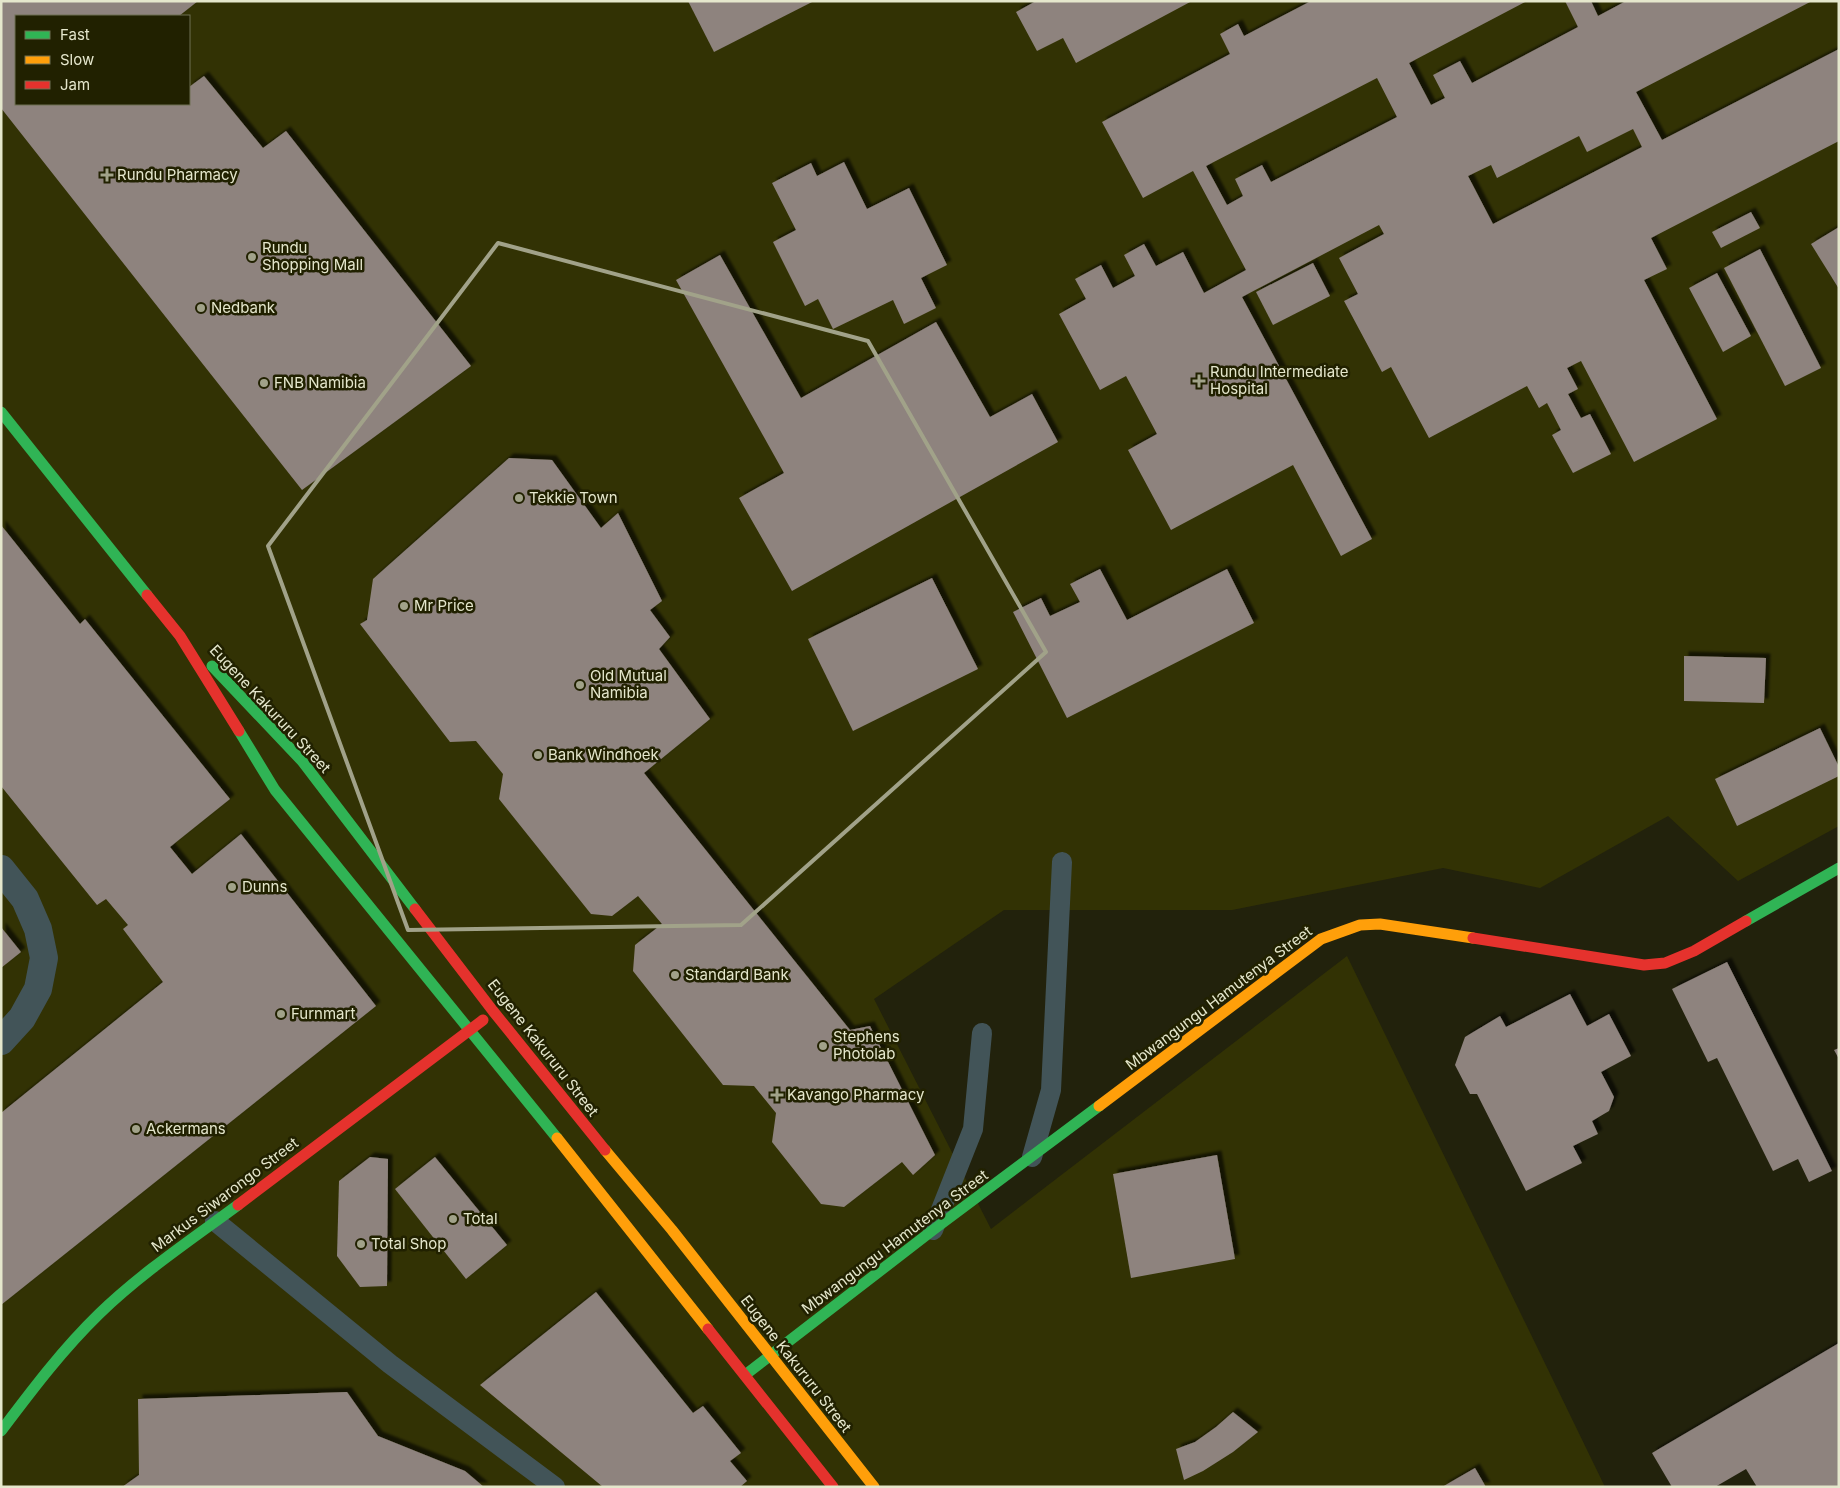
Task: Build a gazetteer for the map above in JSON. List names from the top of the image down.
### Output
{
  "streets": {
    "main road": ["Eugene Kakururu Street", "Mbwangungu Hamutenya Street", "Markus Siwarongo Street"]
  },
  "crossings": [
    ["Eugene Kakururu Street", "Mbwangungu Hamutenya Street"],
    ["Eugene Kakururu Street", "Markus Siwarongo Street"]
  ],
  "places": {
    "health": ["Rundu Pharmacy", "Rundu Intermediate Hospital", "Kavango Pharmacy"],
    "other": [
      "Rundu Shopping Mall",
      "Nedbank",
      "FNB Namibia",
      "Tekkie Town",
      "Mr Price",
      "Old Mutual Namibia",
      "Bank Windhoek",
      "Dunns",
      "Standard Bank",
      "Furnmart",
      "Stephens Photolab",
      "Ackermans",
      "Total",
      "Total Shop"
    ]
  },
  "legend": ["Fast", "Slow", "Jam"]
}
